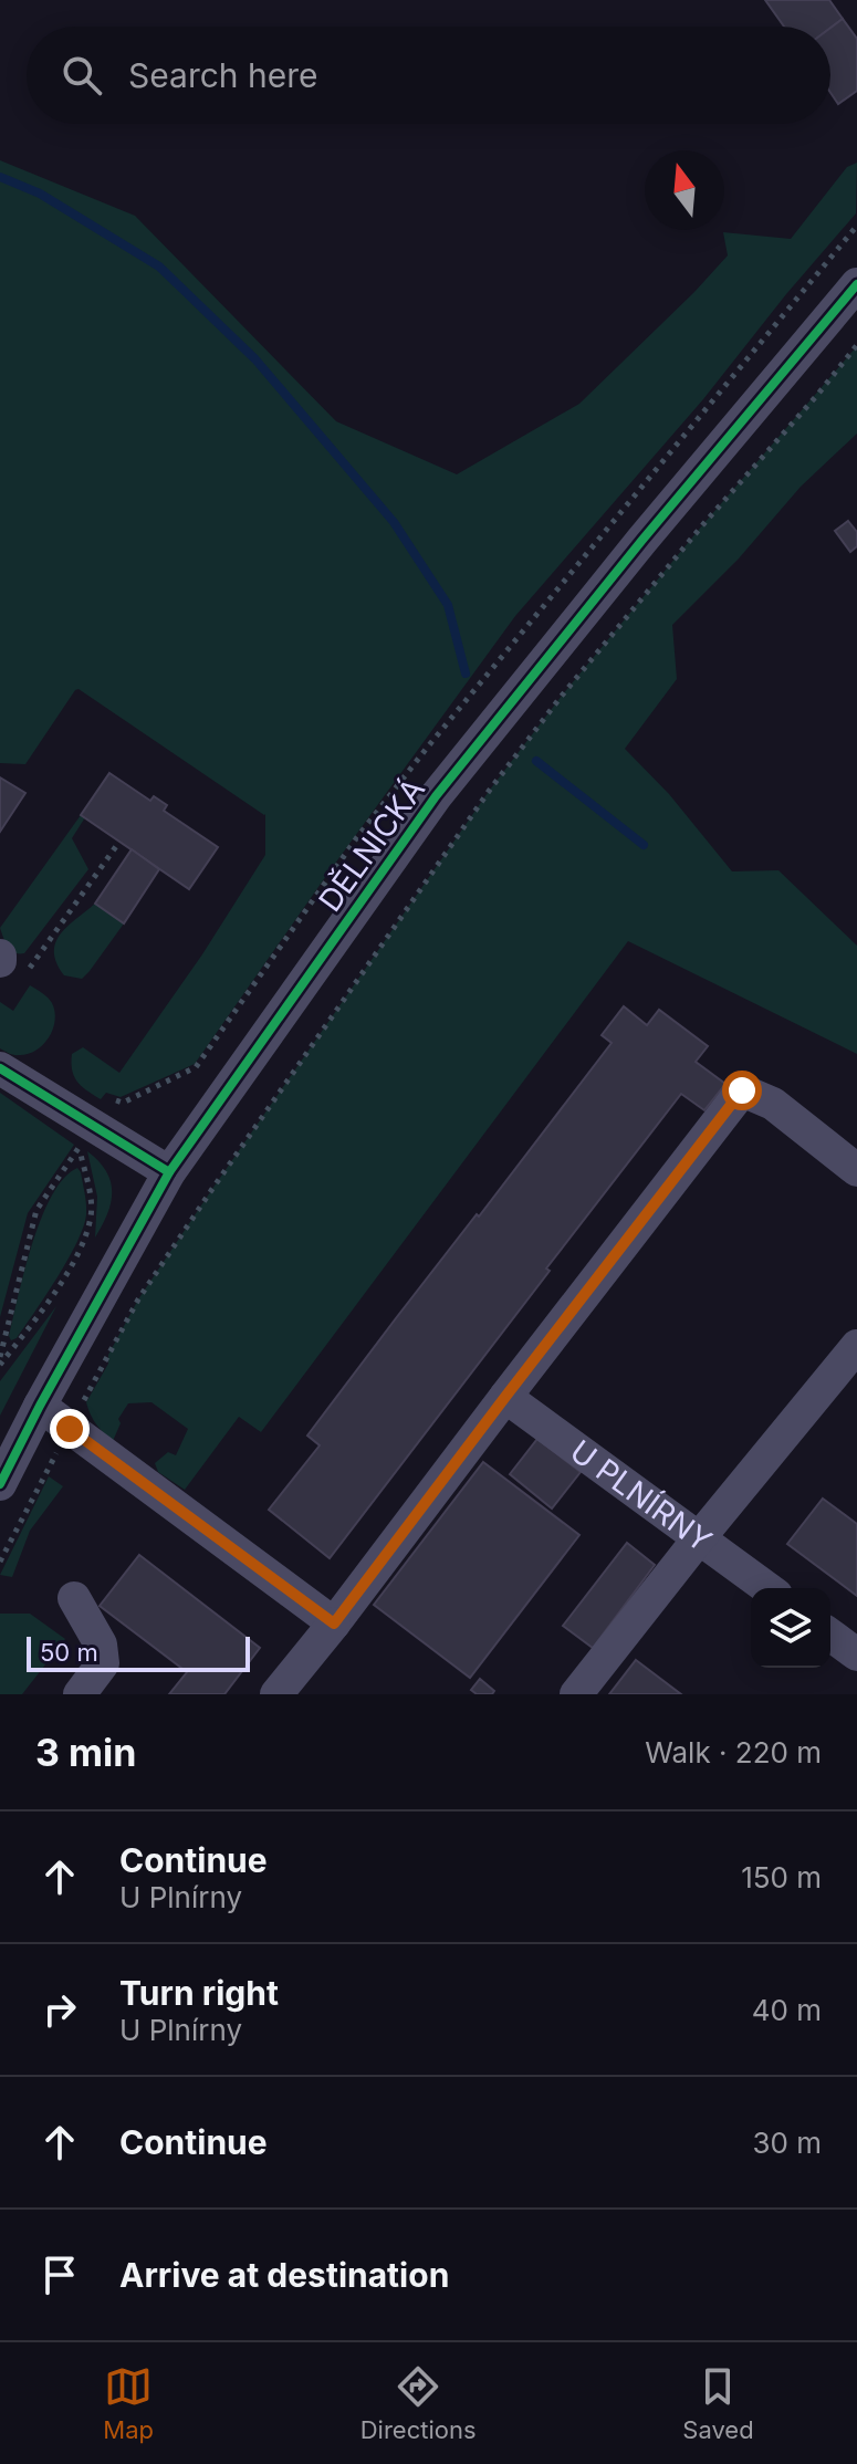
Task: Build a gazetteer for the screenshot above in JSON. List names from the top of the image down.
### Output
{
  "streets": {
    "street": ["DĚLNICKÁ", "U PLNÍRNY"]
  },
  "scale_bar": "50 m",
  "north": "top",
  "page": {
    "search": "Search here",
    "scale": "50 m",
    "heading": ["3 min", "Walk · 220 m"],
    "list": [
      ["Continue", "U Plnírny", "150 m"],
      ["Turn right", "U Plnírny", "40 m"],
      ["Continue", "30 m"],
      "Arrive at destination"
    ],
    "nav": ["Map", "Directions", "Saved"]
  }
}
